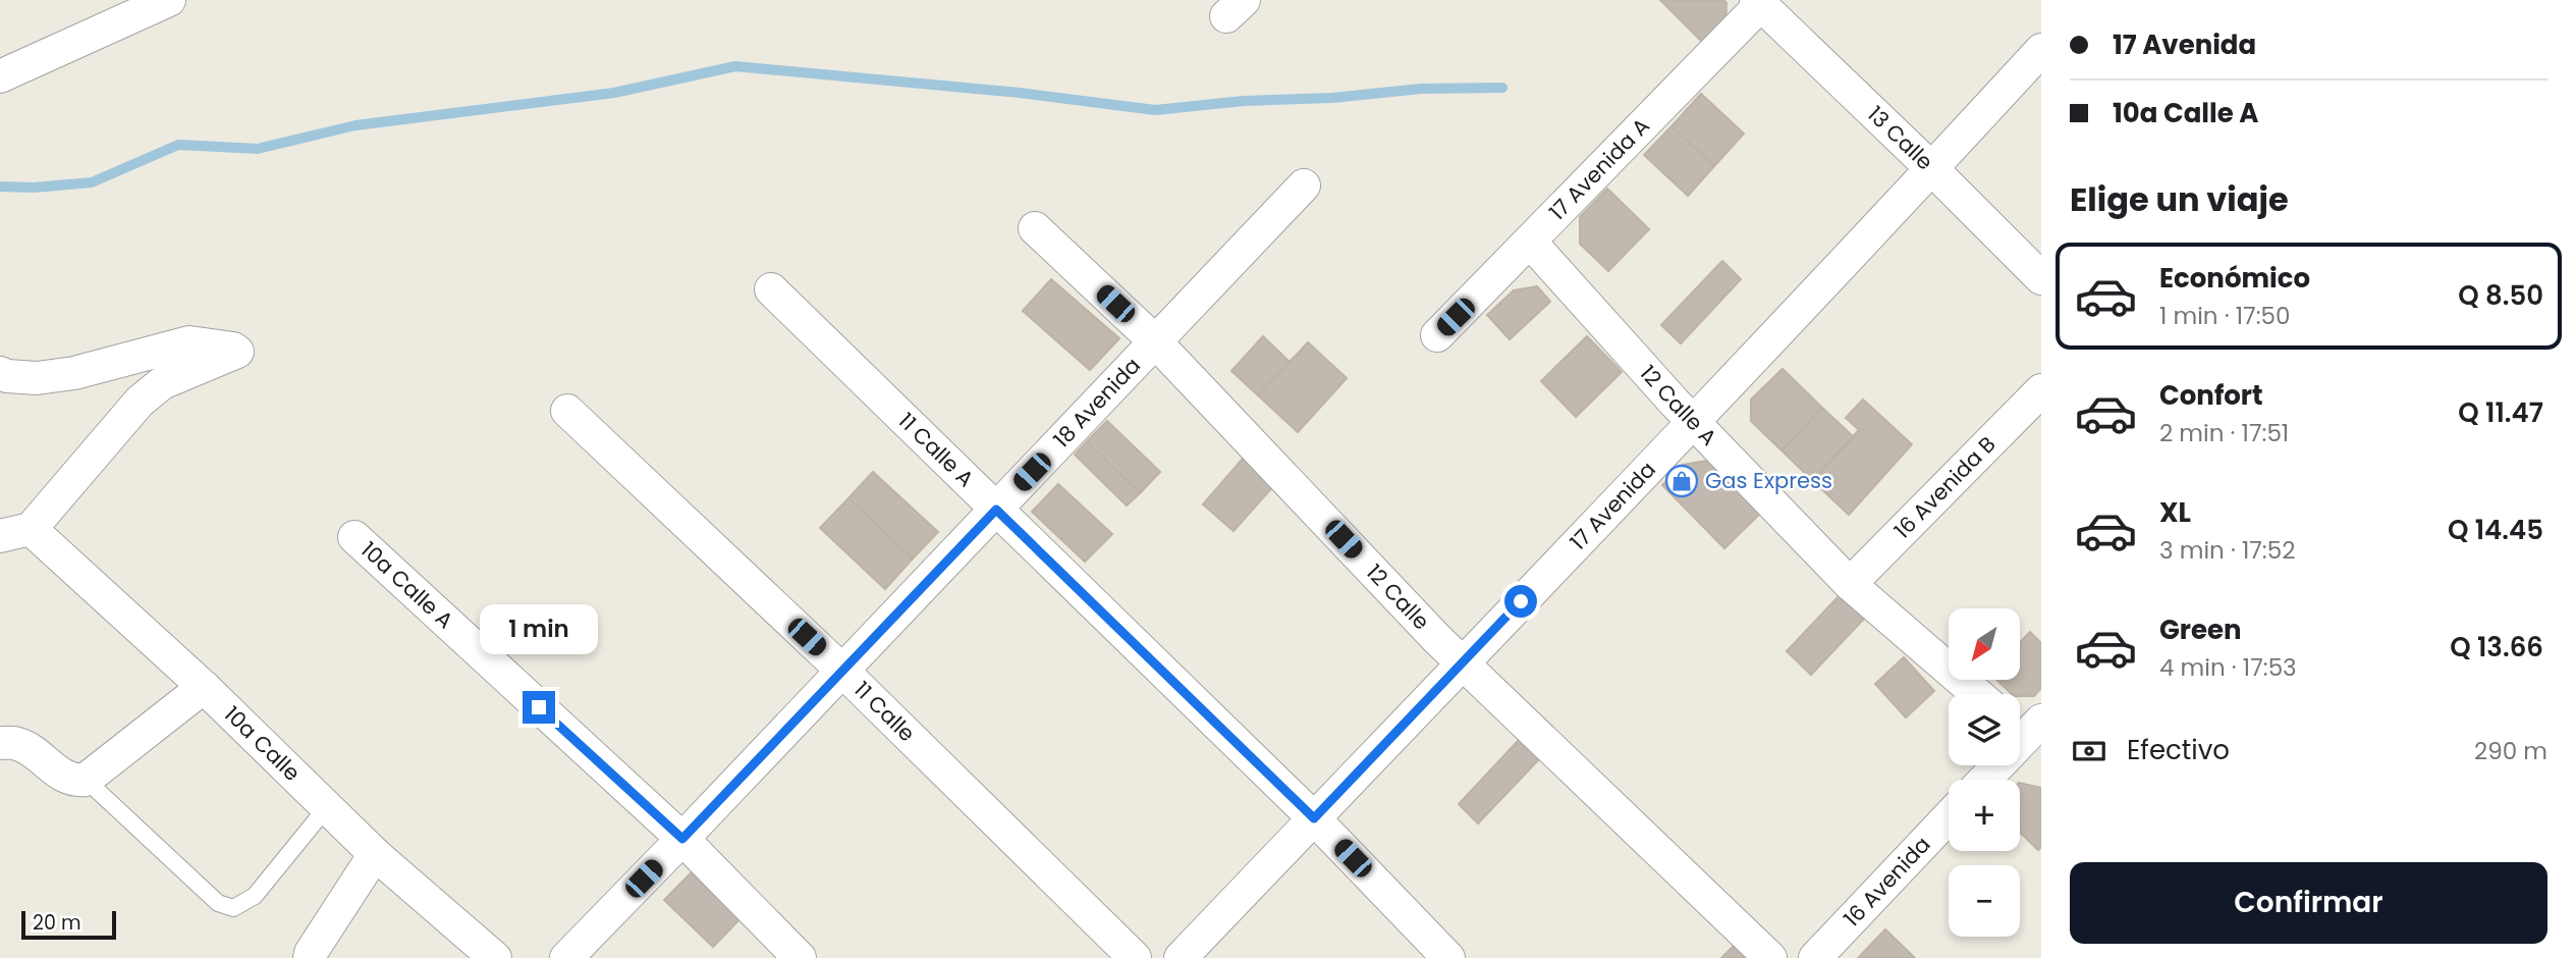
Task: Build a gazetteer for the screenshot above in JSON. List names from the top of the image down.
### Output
{
  "streets": {
    "street": [
      "13 Calle",
      "17 Avenida A",
      "18 Avenida",
      "12 Calle A",
      "11 Calle A",
      "16 Avenida B",
      "17 Avenida",
      "10a Calle A",
      "12 Calle",
      "11 Calle",
      "10a Calle",
      "16 Avenida"
    ]
  },
  "crossings": [
    ["13 Calle", "17 Avenida A"],
    ["13 Calle", "17 Avenida"],
    ["17 Avenida A", "12 Calle A"],
    ["18 Avenida", "11 Calle A"],
    ["18 Avenida", "10a Calle A"],
    ["18 Avenida", "12 Calle"],
    ["18 Avenida", "11 Calle"],
    ["12 Calle A", "16 Avenida B"],
    ["12 Calle A", "17 Avenida"],
    ["11 Calle A", "17 Avenida"],
    ["17 Avenida", "12 Calle"]
  ],
  "places": {
    "shop": ["Gas Express"]
  },
  "scale_bar": "20 m",
  "north": "bottom left",
  "page": {
    "banner": ["17 Avenida", "10a Calle A"],
    "heading": "Elige un viaje",
    "list": [
      {
        "name": "Económico",
        "note": "1 min · 17:50",
        "value": "Q 8.50"
      },
      {
        "name": "Confort",
        "note": "2 min · 17:51",
        "value": "Q 11.47"
      },
      {
        "name": "XL",
        "note": "3 min · 17:52",
        "value": "Q 14.45"
      },
      {
        "name": "Green",
        "note": "4 min · 17:53",
        "value": "Q 13.66"
      }
    ],
    "bubble": "1 min",
    "map_buttons": ["+", "−"],
    "pay": ["Efectivo", "290 m"],
    "buttons": "Confirmar",
    "scale": "20 m"
  }
}
